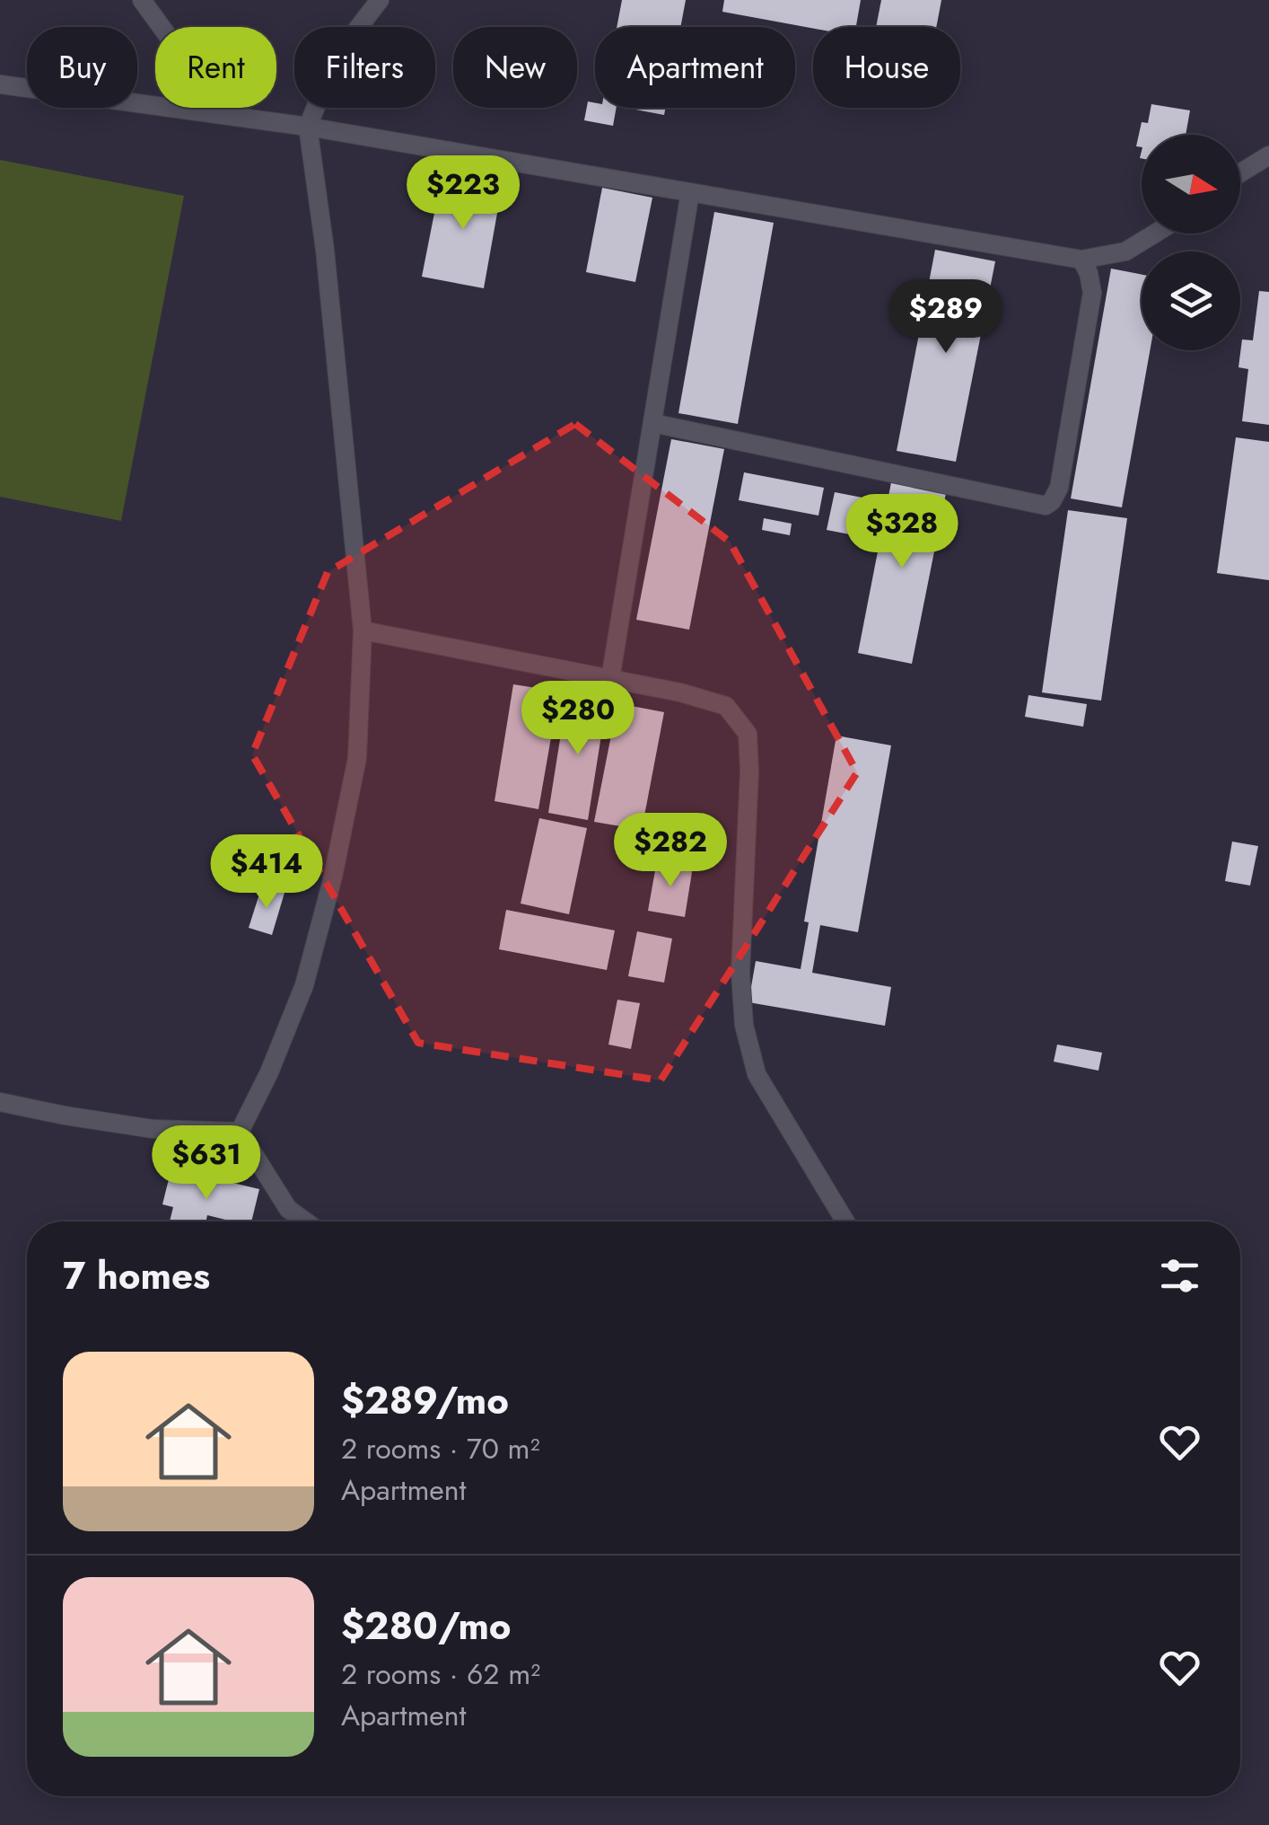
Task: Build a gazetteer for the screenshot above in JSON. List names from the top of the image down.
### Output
{
  "north": "right",
  "page": {
    "chip": [
      "Buy",
      "Rent",
      "Filters",
      "New",
      "Apartment",
      "House"
    ],
    "price": [
      "$223",
      "$289",
      "$328",
      "$280",
      "$282",
      "$414",
      "$631"
    ],
    "heading": "7 homes",
    "list": [
      {
        "name": "$289/mo",
        "note": "2 rooms · 70 m² · Apartment"
      },
      {
        "name": "$280/mo",
        "note": "2 rooms · 62 m² · Apartment"
      }
    ]
  }
}
